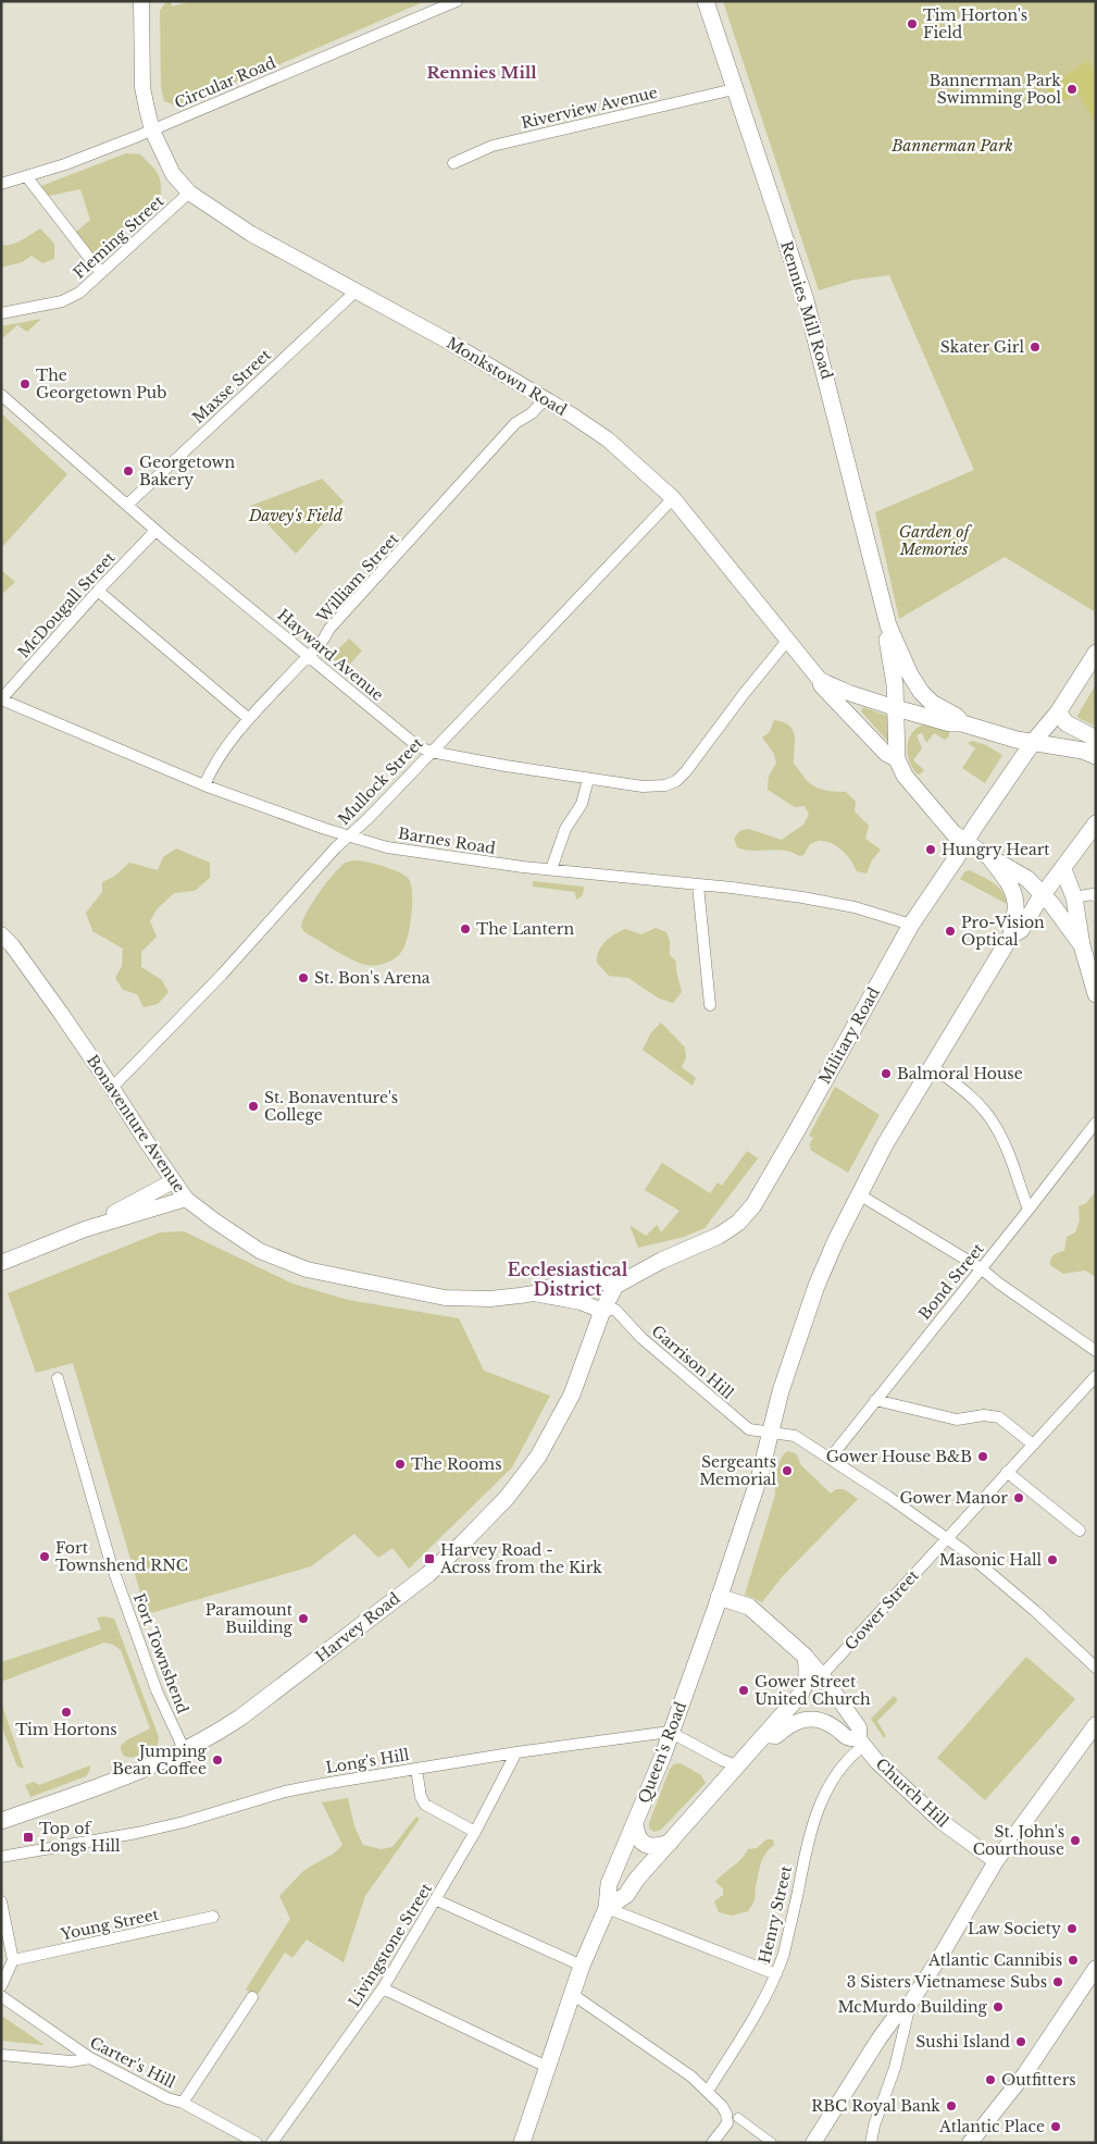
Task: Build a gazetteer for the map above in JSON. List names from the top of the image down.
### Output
{
  "streets": {
    "main road": [
      "Rennies Mill Road",
      "Monkstown Road",
      "Military Road",
      "Harvey Road",
      "Queen's Road",
      "Church Hill"
    ],
    "street": [
      "Circular Road",
      "Riverview Avenue",
      "Fleming Street",
      "Maxse Street",
      "William Street",
      "McDougall Street",
      "Hayward Avenue",
      "Mullock Street",
      "Barnes Road",
      "Bonaventure Avenue",
      "Bond Street",
      "Garrison Hill",
      "Gower Street",
      "Fort Townshend",
      "Long's Hill",
      "Henry Street",
      "Young Street",
      "Livingstone Street",
      "Carter's Hill"
    ]
  },
  "crossings": [
    ["Circular Road", "Monkstown Road"],
    ["Riverview Avenue", "Rennies Mill Road"],
    ["Fleming Street", "Monkstown Road"],
    ["Rennies Mill Road", "Monkstown Road"],
    ["Rennies Mill Road", "Military Road"],
    ["Monkstown Road", "Maxse Street"],
    ["Monkstown Road", "William Street"],
    ["Monkstown Road", "Hayward Avenue"],
    ["Monkstown Road", "Mullock Street"],
    ["Monkstown Road", "Military Road"],
    ["Maxse Street", "Hayward Avenue"],
    ["William Street", "Hayward Avenue"],
    ["William Street", "Barnes Road"],
    ["McDougall Street", "Hayward Avenue"],
    ["McDougall Street", "Barnes Road"],
    ["Hayward Avenue", "Mullock Street"],
    ["Mullock Street", "Barnes Road"],
    ["Mullock Street", "Bonaventure Avenue"],
    ["Barnes Road", "Military Road"],
    ["Military Road", "Bonaventure Avenue"],
    ["Bonaventure Avenue", "Garrison Hill"],
    ["Bonaventure Avenue", "Harvey Road"],
    ["Bond Street", "Garrison Hill"],
    ["Garrison Hill", "Gower Street"],
    ["Garrison Hill", "Harvey Road"],
    ["Garrison Hill", "Queen's Road"],
    ["Gower Street", "Church Hill"],
    ["Harvey Road", "Fort Townshend"],
    ["Queen's Road", "Long's Hill"],
    ["Queen's Road", "Church Hill"],
    ["Long's Hill", "Livingstone Street"],
    ["Church Hill", "Henry Street"]
  ],
  "districts": ["Rennies Mill", "Ecclesiastical District"],
  "parks": ["Bannerman Park", "Davey's Field", "Garden of Memories"],
  "places": {
    "other": [
      "Tim Horton's Field",
      "Bannerman Park Swimming Pool",
      "Skater Girl",
      "The Georgetown Pub",
      "Georgetown Bakery",
      "Hungry Heart",
      "The Lantern",
      "Pro-Vision Optical",
      "St. Bon's Arena",
      "Balmoral House",
      "St. Bonaventure's College",
      "Gower House B&B",
      "The Rooms",
      "Sergeants Memorial",
      "Gower Manor",
      "Fort Townshend RNC",
      "Masonic Hall",
      "Paramount Building",
      "Gower Street United Church",
      "Tim Hortons",
      "Jumping Bean Coffee",
      "St. John's Courthouse",
      "Law Society",
      "Atlantic Cannibis",
      "3 Sisters Vietnamese Subs",
      "McMurdo Building",
      "Sushi Island",
      "Outfitters",
      "RBC Royal Bank",
      "Atlantic Place"
    ],
    "transit": ["Harvey Road - Across from the Kirk", "Top of Longs Hill"]
  }
}
